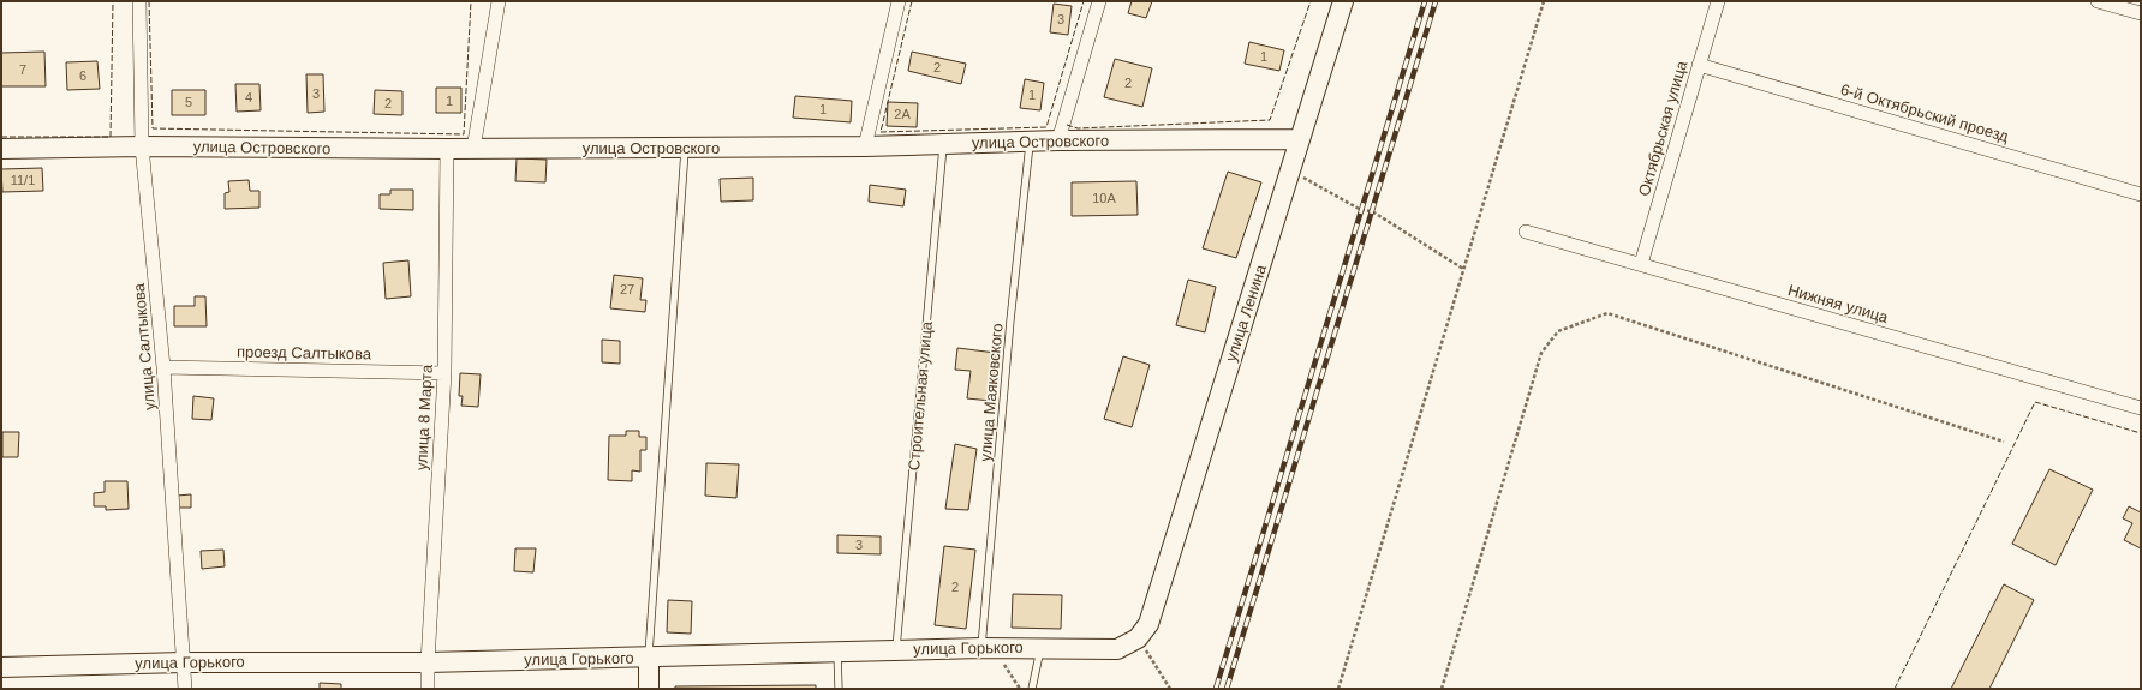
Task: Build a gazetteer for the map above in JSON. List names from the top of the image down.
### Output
{
  "streets": {
    "street": [
      "6-й Октябрьский проезд",
      "Октябрьская улица",
      "улица Островского",
      "Нижняя улица",
      "улица Ленина",
      "улица Салтыкова",
      "проезд Салтыкова",
      "улица 8 Марта",
      "улица Горького"
    ],
    "lane": ["улица Маяковского", "Строительная улица"]
  },
  "crossings": [
    ["6-й Октябрьский проезд", "Октябрьская улица"],
    ["Октябрьская улица", "Нижняя улица"],
    ["улица Островского", "улица Ленина"],
    ["улица Островского", "улица Салтыкова"],
    ["улица Островского", "улица Маяковского"],
    ["улица Островского", "Строительная улица"],
    ["улица Островского", "улица 8 Марта"],
    ["улица Ленина", "улица Горького"],
    ["улица Салтыкова", "проезд Салтыкова"],
    ["улица Салтыкова", "улица Горького"],
    ["проезд Салтыкова", "улица 8 Марта"],
    ["улица Маяковского", "улица Горького"],
    ["Строительная улица", "улица Горького"],
    ["улица 8 Марта", "улица Горького"]
  ],
  "house_numbers": [
    "3",
    "1",
    "2",
    "7",
    "6",
    "2",
    "3",
    "1",
    "4",
    "1",
    "5",
    "2",
    "1",
    "2А",
    "11/1",
    "10А",
    "27",
    "3",
    "2"
  ]
}
